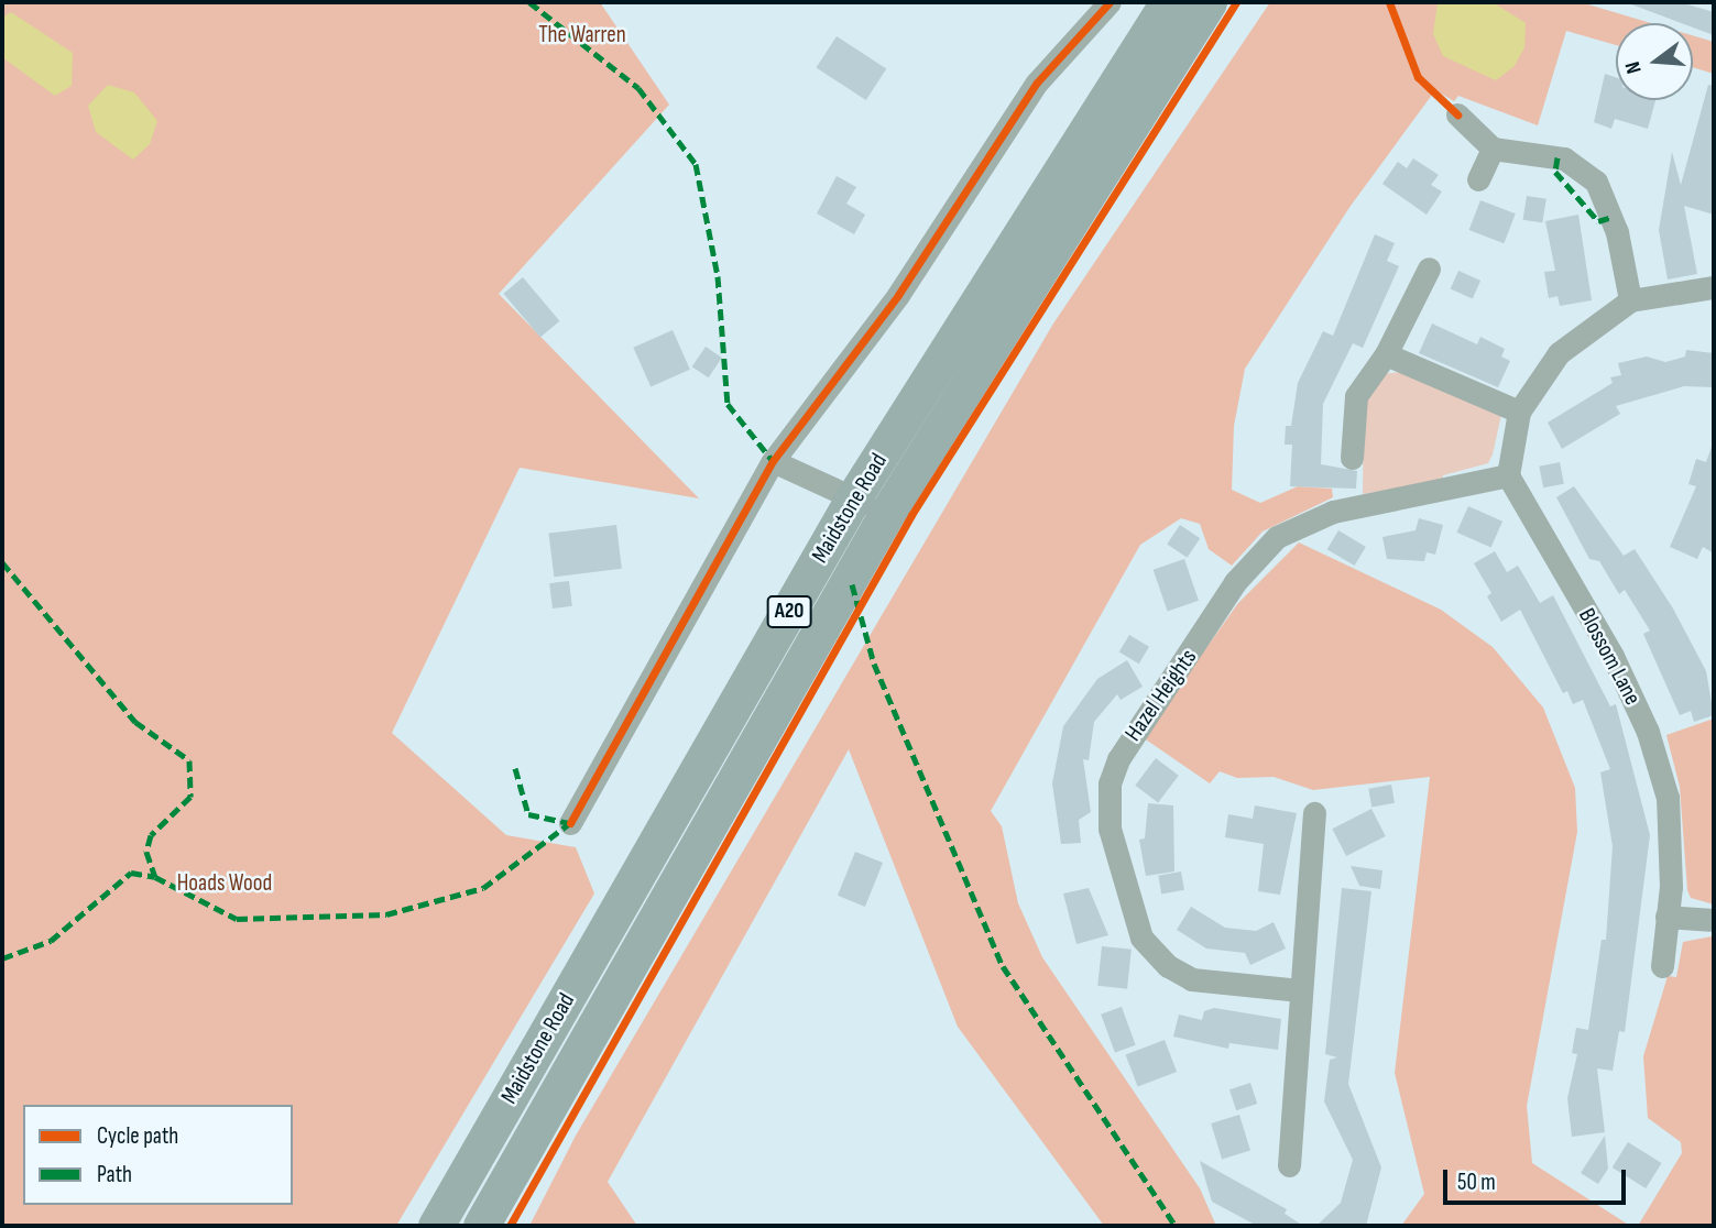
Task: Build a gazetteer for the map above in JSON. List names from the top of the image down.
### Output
{
  "streets": {
    "main road": ["Maidstone Road", "A20"],
    "street": ["Blossom Lane", "Hazel Heights"]
  },
  "crossings": [
    ["Blossom Lane", "Hazel Heights"]
  ],
  "parks": ["The Warren", "Hoads Wood"],
  "legend": ["Cycle path", "Path"],
  "scale_bar": "50 m",
  "north": "left"
}
